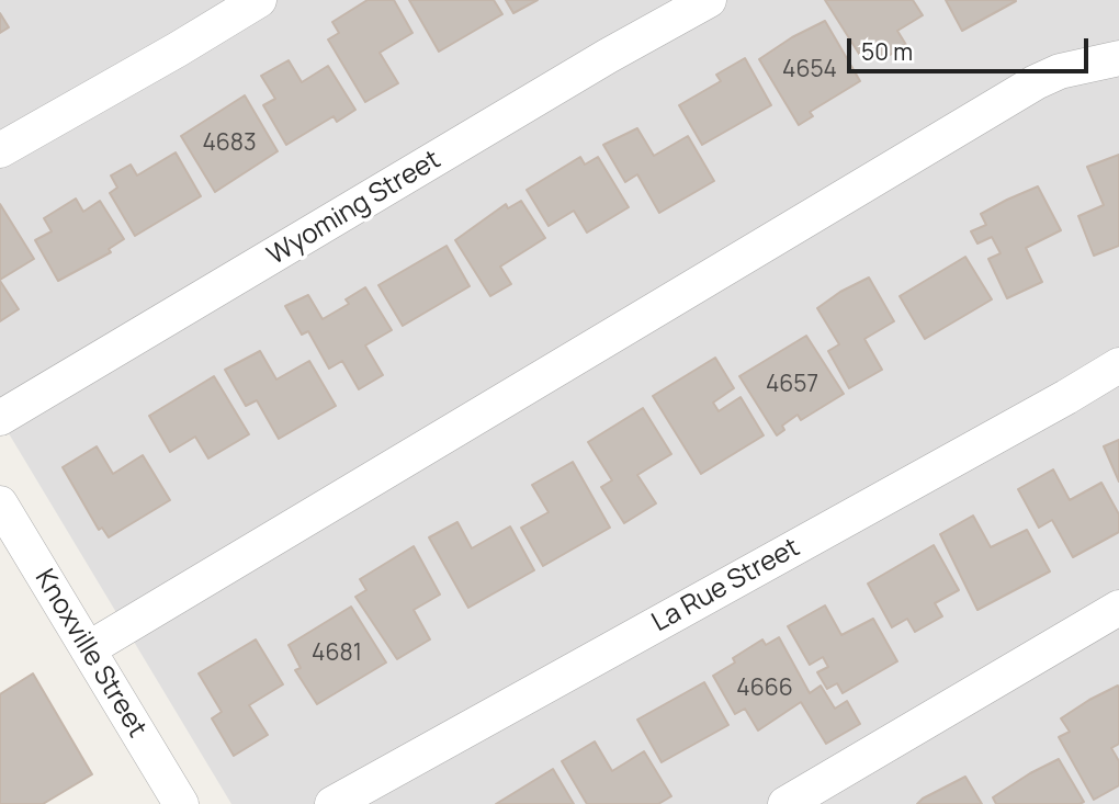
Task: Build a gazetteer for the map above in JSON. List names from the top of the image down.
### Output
{
  "streets": {
    "street": ["Wyoming Street", "La Rue Street", "Knoxville Street"]
  },
  "house_numbers": [
    "4654",
    "4683",
    "4657",
    "4681",
    "4666"
  ],
  "scale_bar": "50 m"
}
